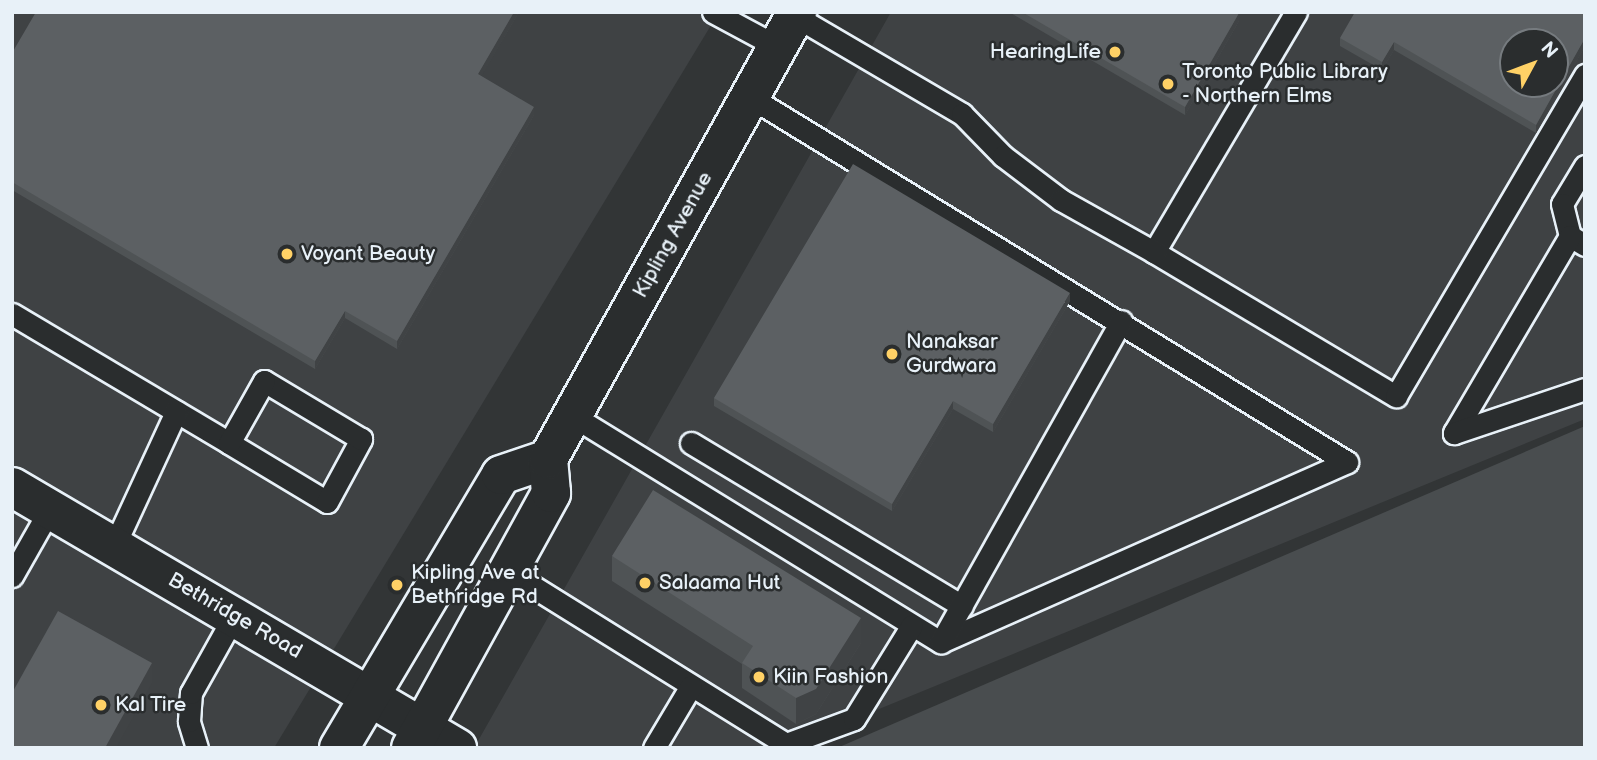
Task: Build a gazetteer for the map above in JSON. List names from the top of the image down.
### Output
{
  "streets": {
    "main road": ["Kipling Avenue", "Bethridge Road"]
  },
  "places": [
    "HearingLife",
    "Toronto Public Library - Northern Elms",
    "Voyant Beauty",
    "Nanaksar Gurdwara",
    "Salaama Hut",
    "Kipling Ave at Bethridge Rd",
    "Kiin Fashion",
    "Kal Tire"
  ],
  "north": "top right"
}
